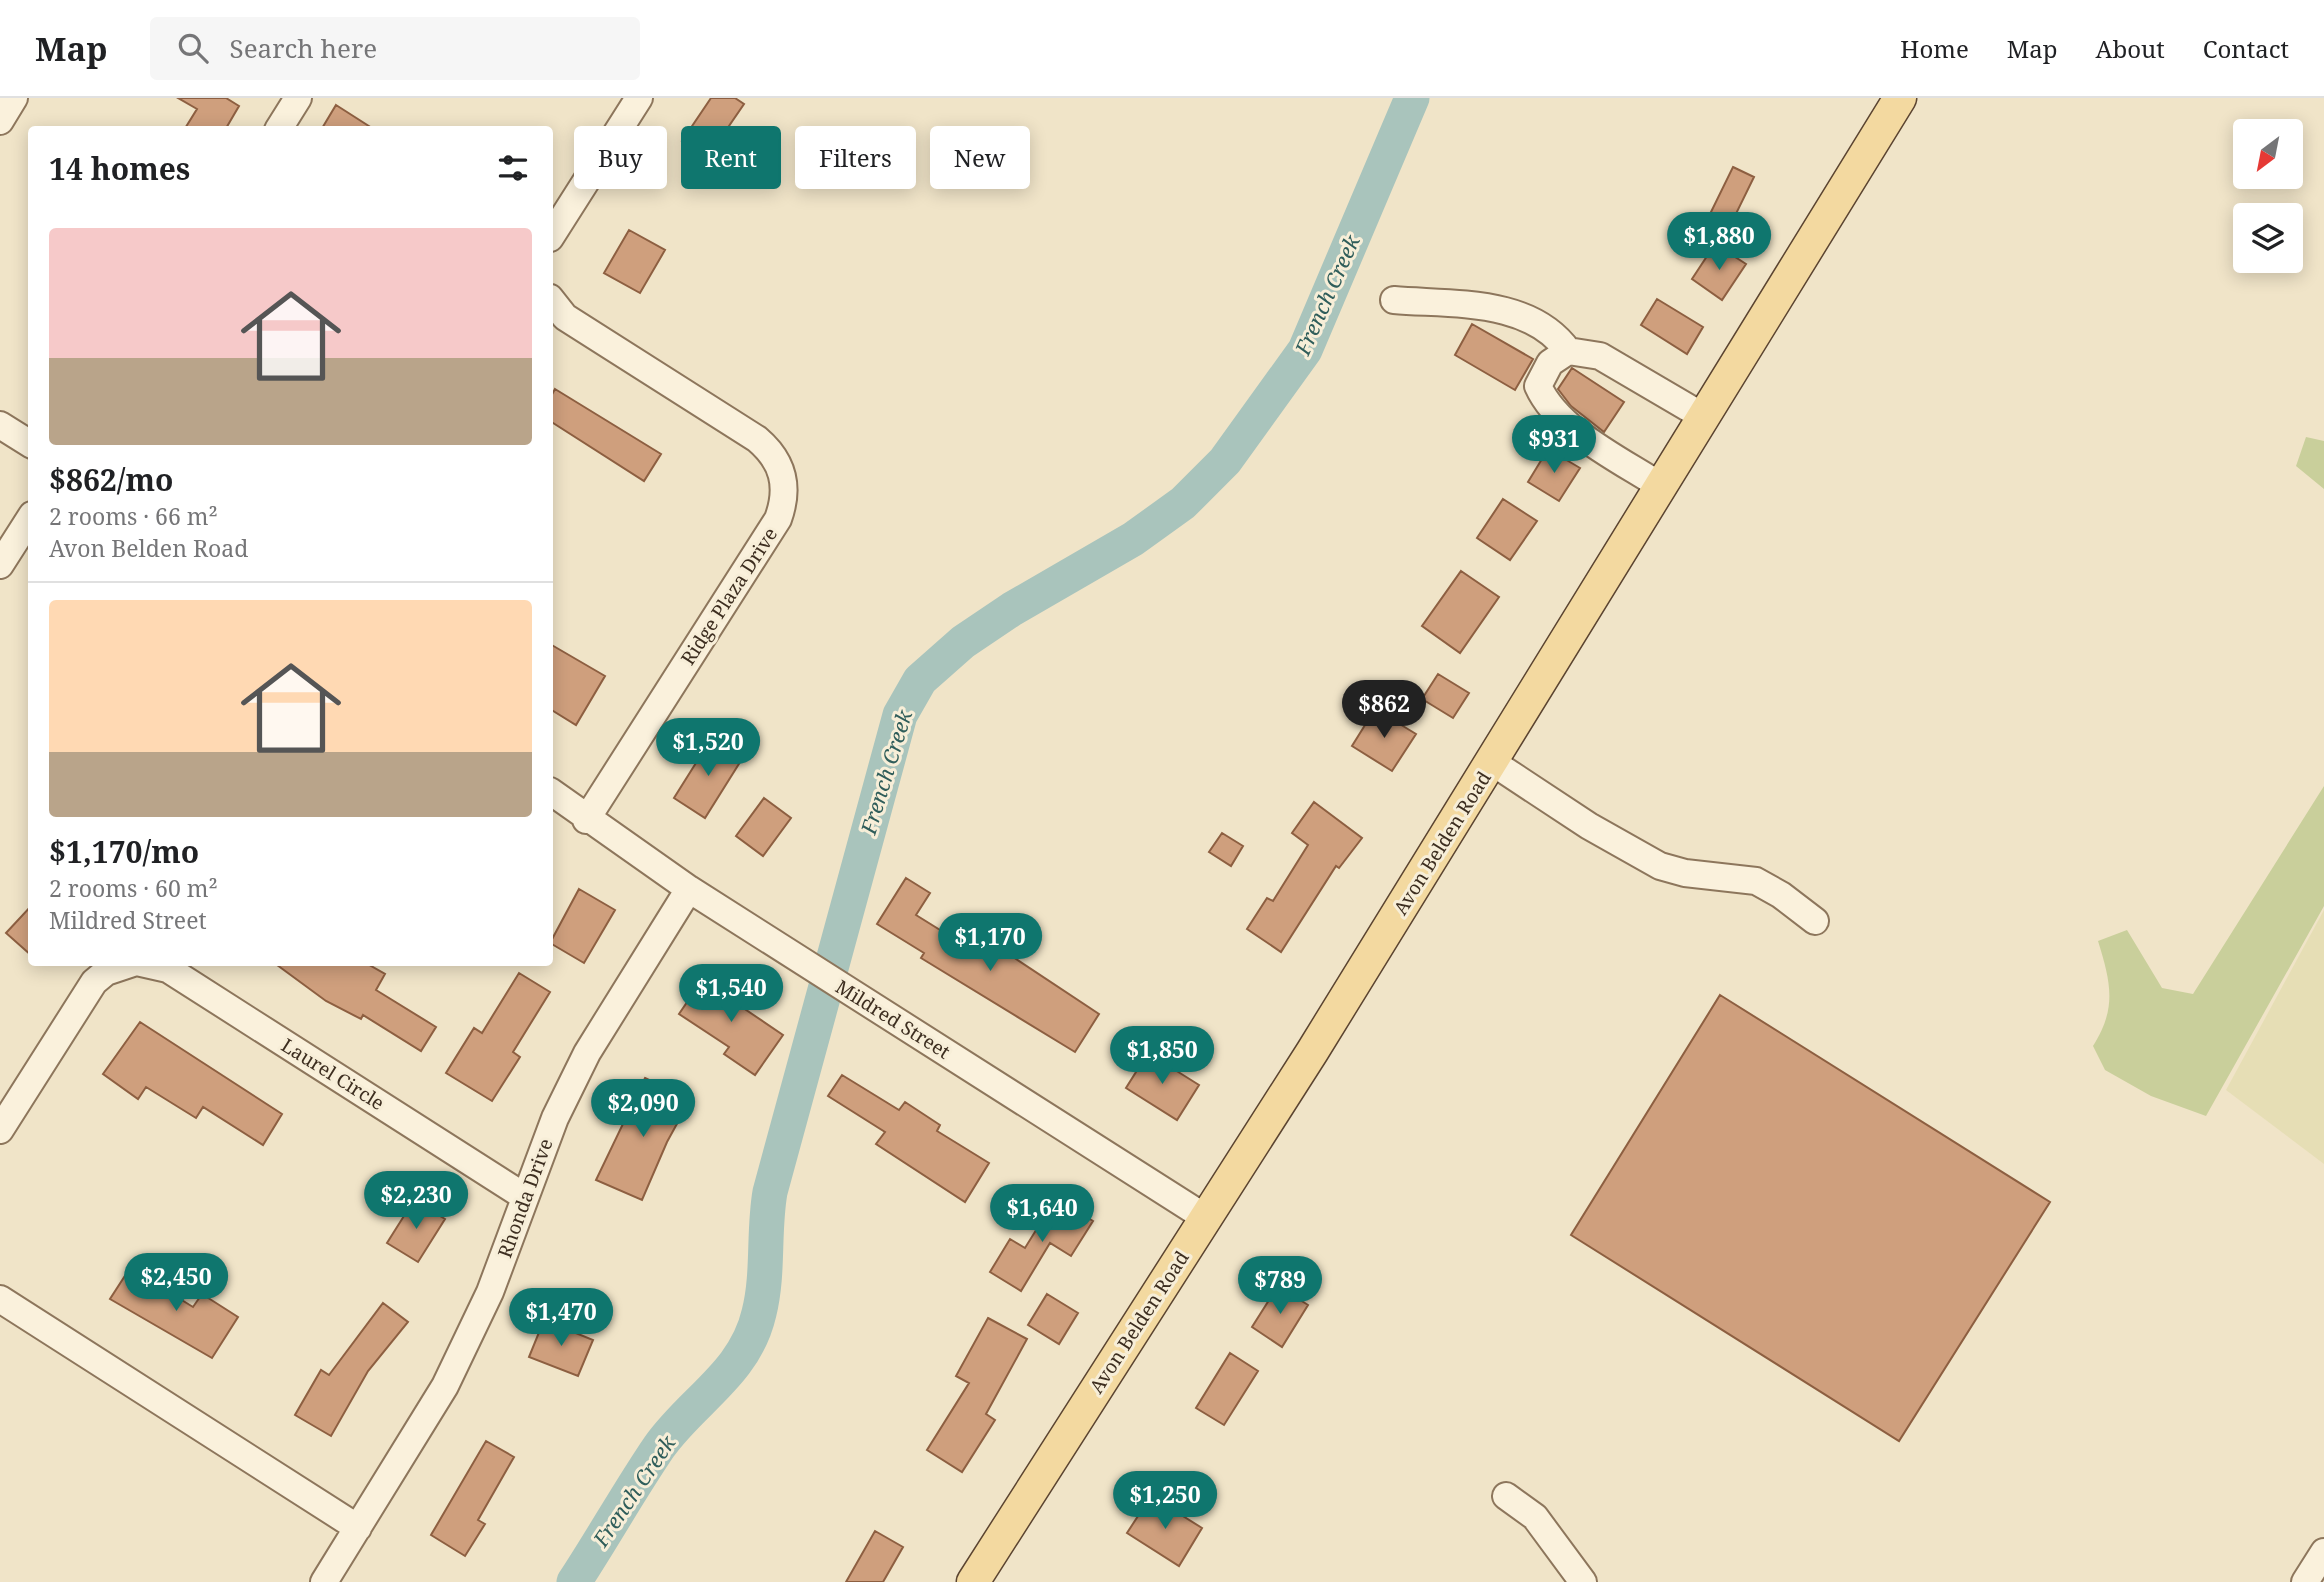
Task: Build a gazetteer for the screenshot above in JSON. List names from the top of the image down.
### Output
{
  "streets": {
    "main road": ["Avon Belden Road"],
    "street": [
      "Ridge Plaza Drive",
      "Mildred Street",
      "Laurel Circle",
      "Rhonda Drive"
    ]
  },
  "crossings": [
    ["Ridge Plaza Drive", "Mildred Street"],
    ["Avon Belden Road", "Mildred Street"],
    ["Mildred Street", "Rhonda Drive"],
    ["Laurel Circle", "Rhonda Drive"]
  ],
  "water": ["French Creek"],
  "north": "bottom left",
  "page": {
    "header": "Map",
    "search": "Search here",
    "nav": [
      "Home",
      "Map",
      "About",
      "Contact"
    ],
    "chip": [
      "Buy",
      "Rent",
      "Filters",
      "New"
    ],
    "heading": "14 homes",
    "list": [
      {
        "name": "$862/mo",
        "note": "2 rooms · 66 m² · Avon Belden Road"
      },
      {
        "name": "$1,170/mo",
        "note": "2 rooms · 60 m² · Mildred Street"
      }
    ],
    "price": [
      "$1,880",
      "$931",
      "$862",
      "$1,520",
      "$1,170",
      "$1,540",
      "$1,850",
      "$2,090",
      "$2,230",
      "$1,640",
      "$2,450",
      "$789",
      "$1,470",
      "$1,250"
    ]
  }
}
